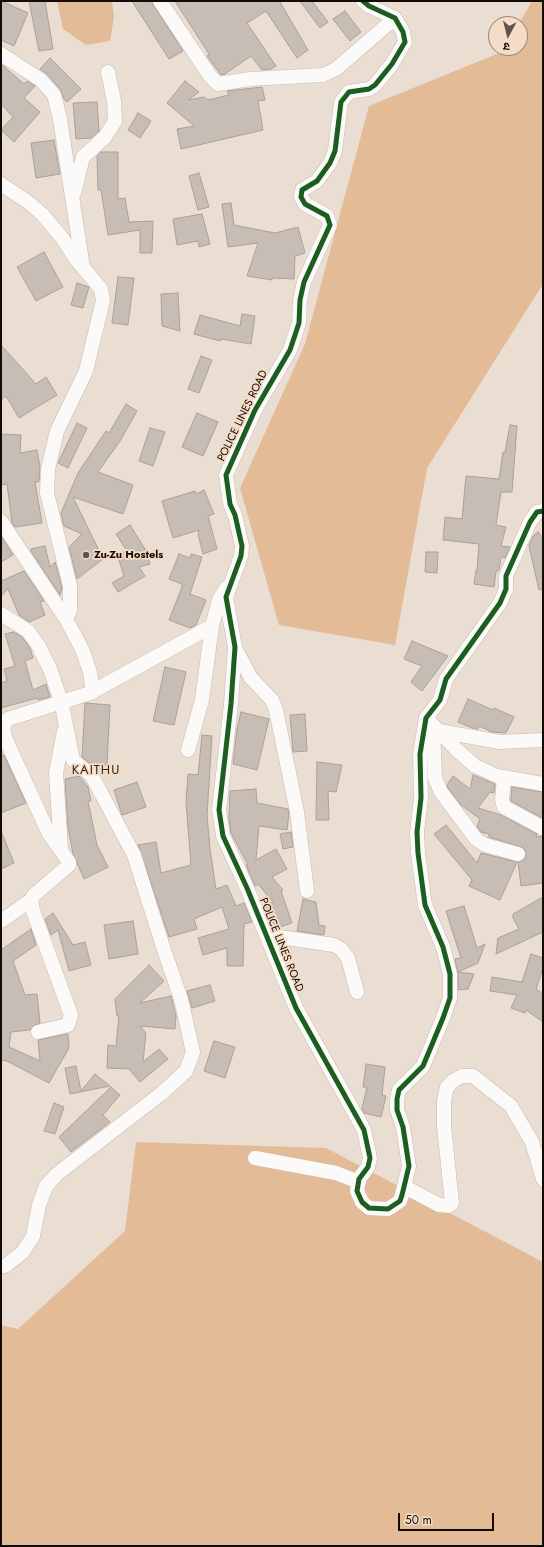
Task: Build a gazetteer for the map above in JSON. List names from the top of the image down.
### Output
{
  "streets": {
    "street": ["POLICE LINES ROAD"]
  },
  "districts": ["KAITHU"],
  "places": ["Zu-Zu Hostels"],
  "scale_bar": "50 m",
  "north": "bottom"
}
